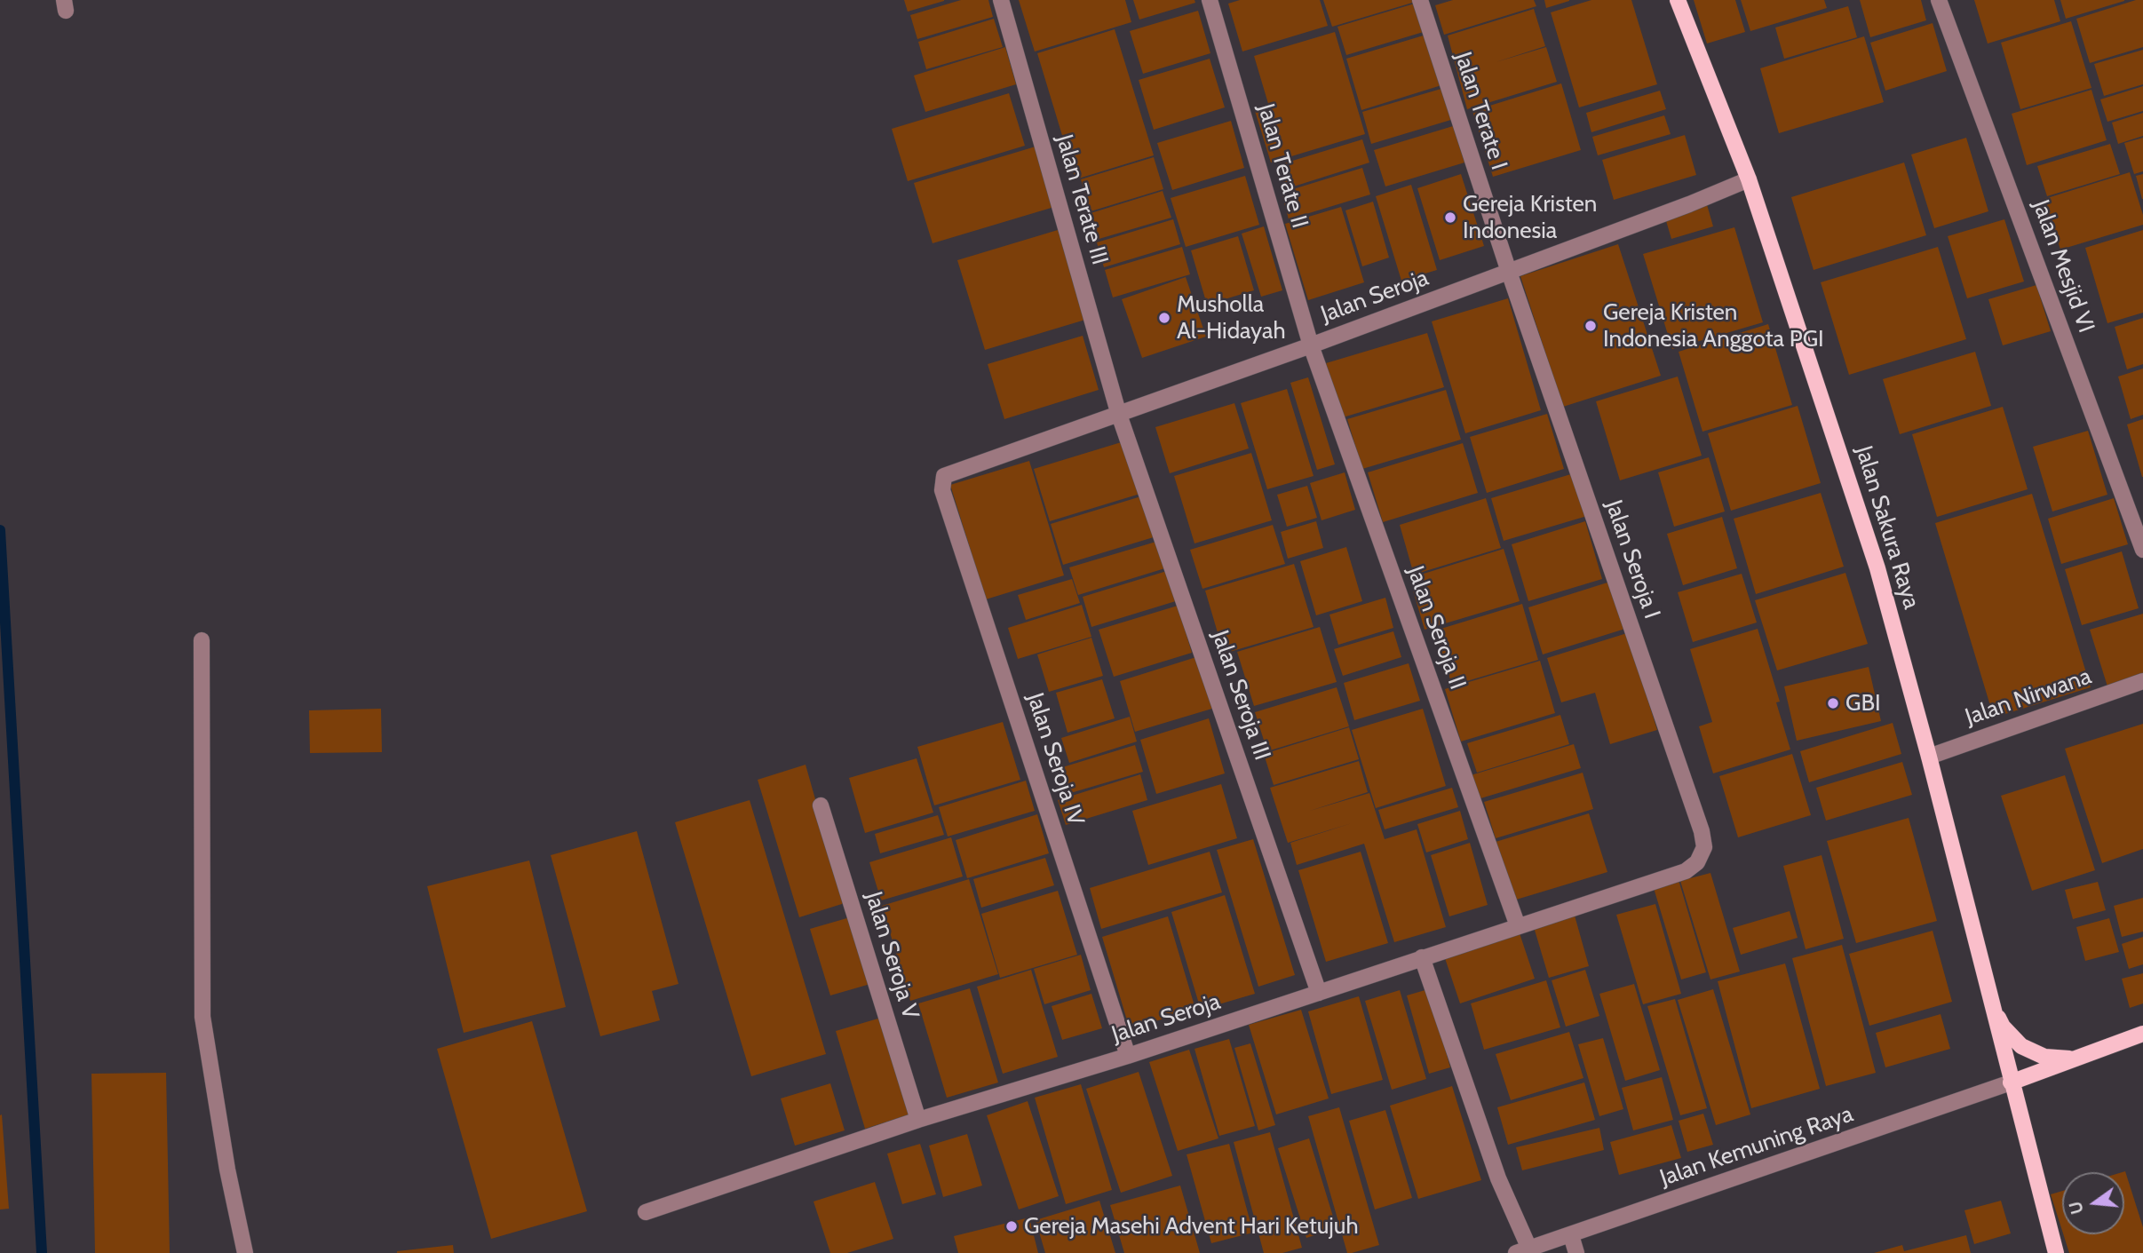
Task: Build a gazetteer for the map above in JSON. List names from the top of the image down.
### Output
{
  "streets": {
    "main road": ["Jalan Sakura Raya"],
    "street": [
      "Jalan Terate I",
      "Jalan Terate II",
      "Jalan Terate III",
      "Jalan Mesjid VI",
      "Jalan Seroja",
      "Jalan Seroja I",
      "Jalan Seroja II",
      "Jalan Seroja III",
      "Jalan Nirwana",
      "Jalan Seroja IV",
      "Jalan Seroja V",
      "Jalan Kemuning Raya"
    ]
  },
  "crossings": [
    ["Jalan Terate I", "Jalan Seroja"],
    ["Jalan Terate I", "Jalan Seroja I"],
    ["Jalan Terate II", "Jalan Seroja"],
    ["Jalan Terate II", "Jalan Seroja II"],
    ["Jalan Terate III", "Jalan Seroja"],
    ["Jalan Terate III", "Jalan Seroja III"],
    ["Jalan Seroja", "Jalan Sakura Raya"],
    ["Jalan Seroja", "Jalan Seroja I"],
    ["Jalan Seroja", "Jalan Seroja II"],
    ["Jalan Seroja", "Jalan Seroja III"],
    ["Jalan Seroja", "Jalan Seroja IV"],
    ["Jalan Seroja", "Jalan Seroja V"],
    ["Jalan Sakura Raya", "Jalan Nirwana"],
    ["Jalan Sakura Raya", "Jalan Kemuning Raya"]
  ],
  "places": [
    "Gereja Kristen Indonesia",
    "Musholla Al-Hidayah",
    "Gereja Kristen Indonesia Anggota PGI",
    "GBI",
    "Gereja Masehi Advent Hari Ketujuh"
  ],
  "north": "left"
}
